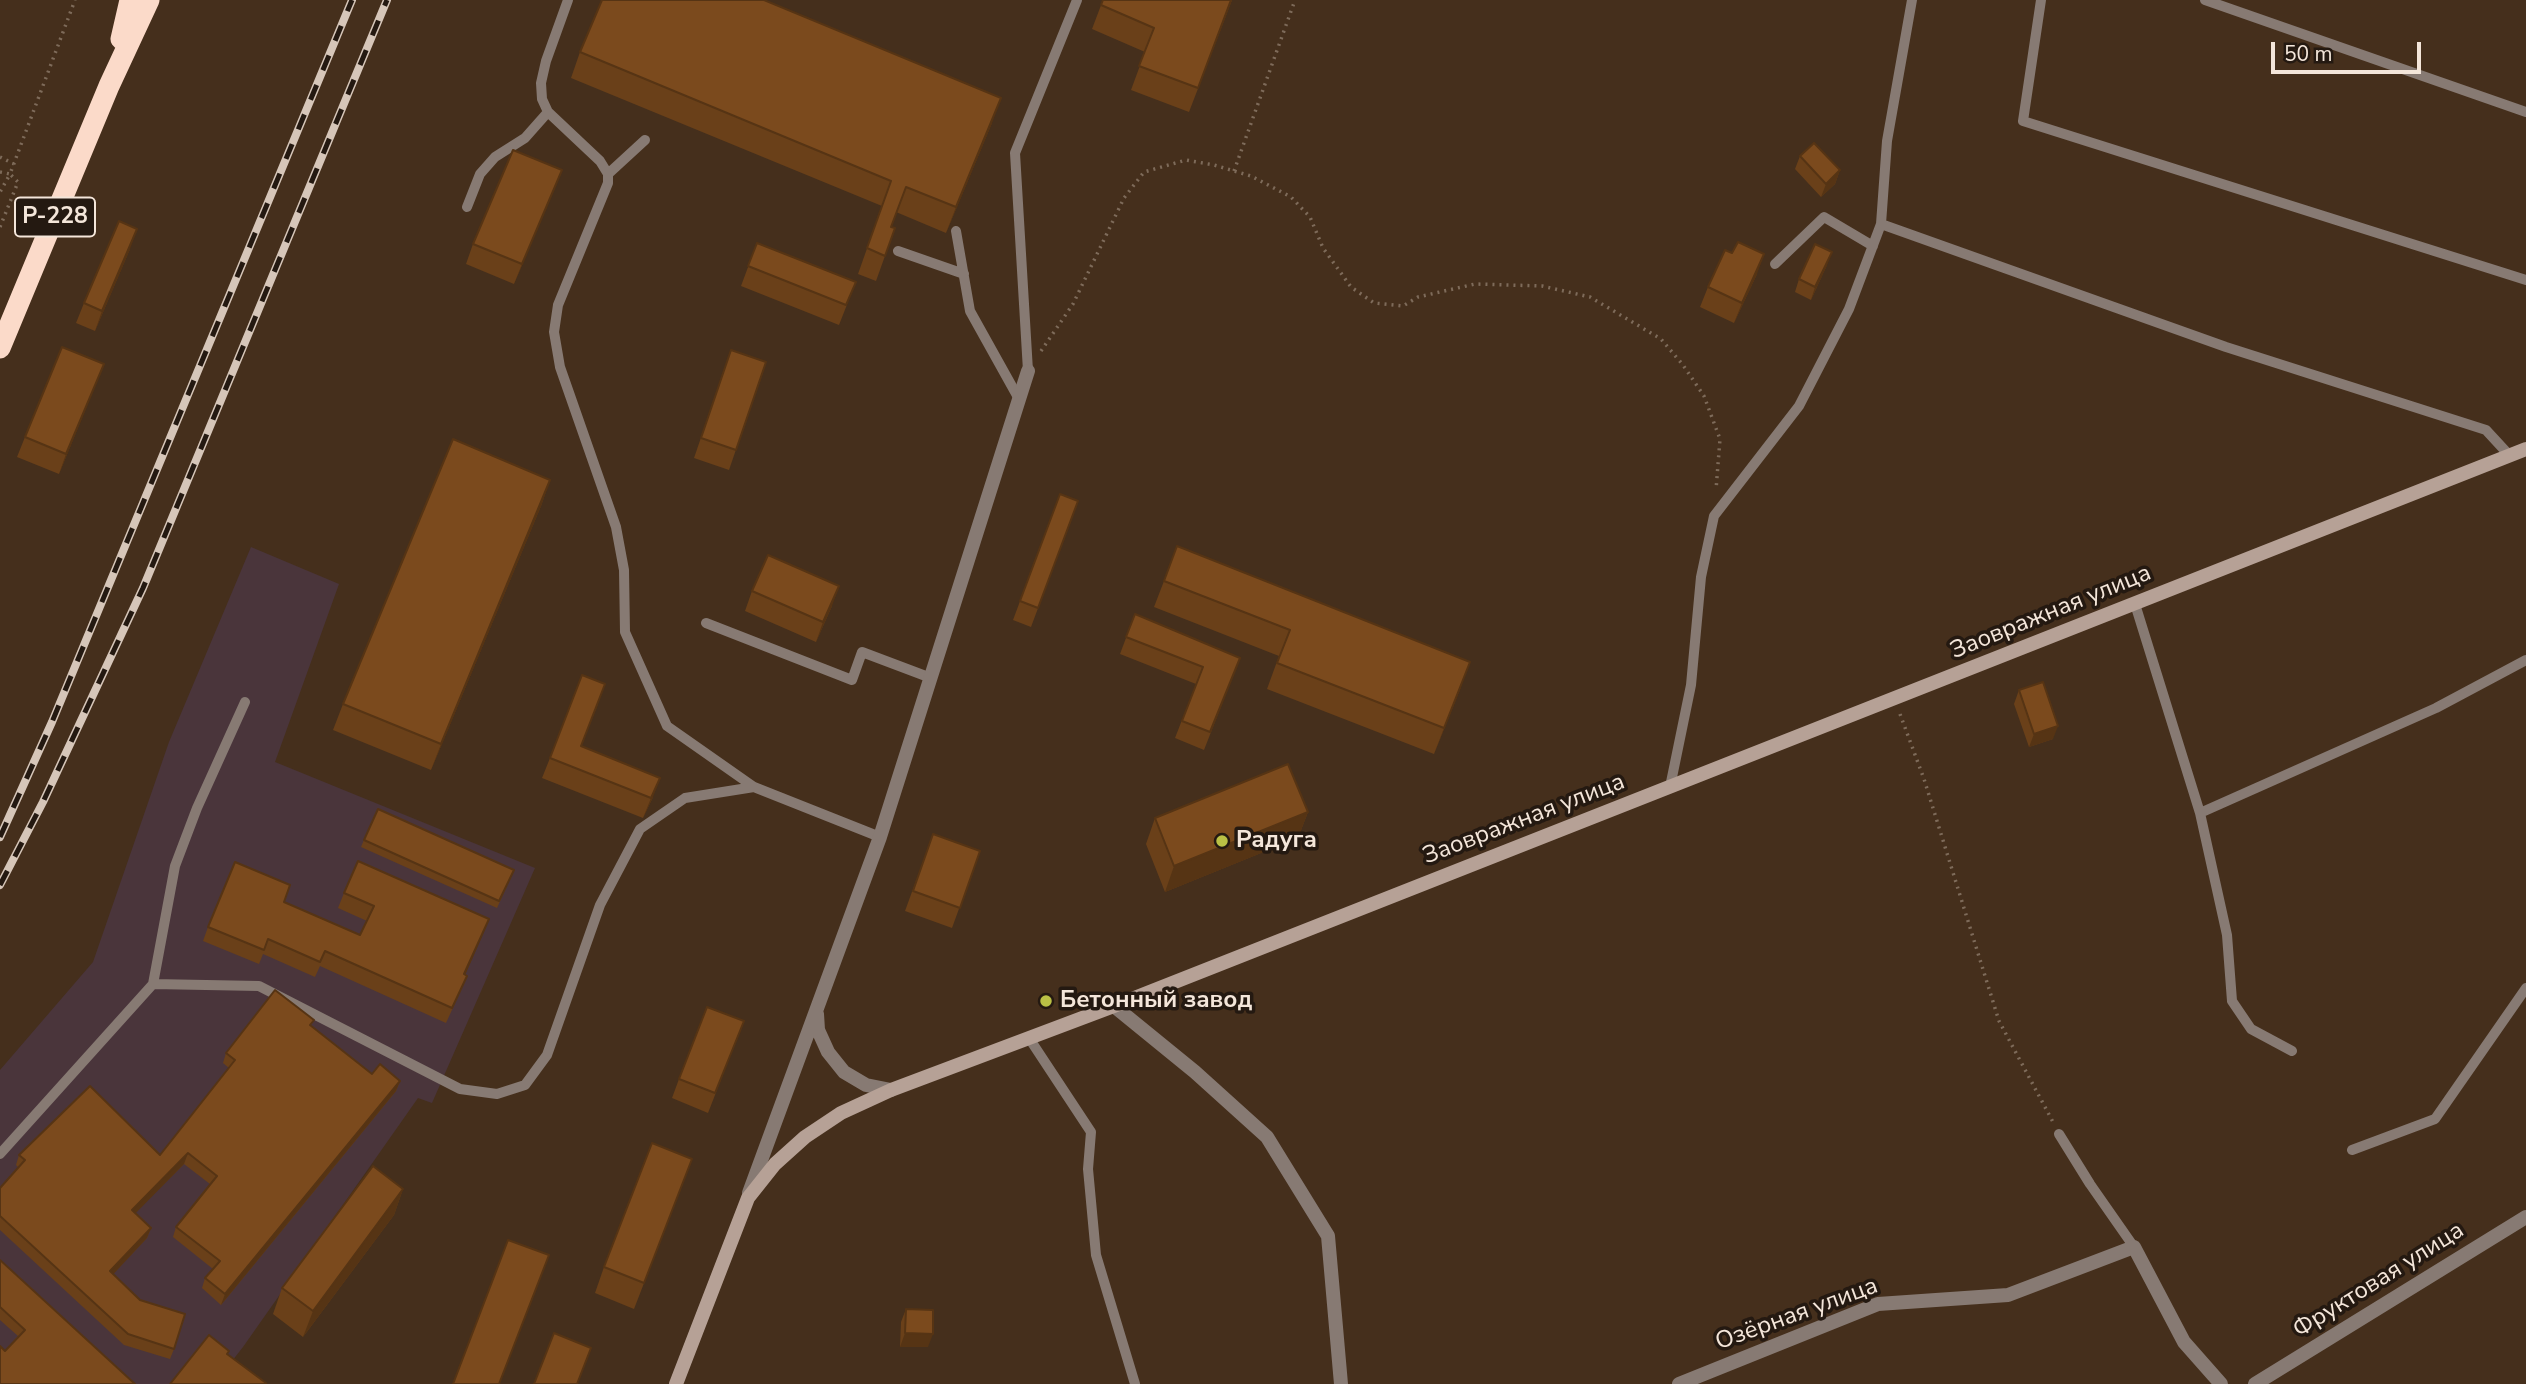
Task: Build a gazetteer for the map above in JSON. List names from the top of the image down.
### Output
{
  "streets": {
    "highway": ["Р-228"],
    "street": ["Заовражная улица", "Фруктовая улица", "Озёрная улица"]
  },
  "places": ["Радуга", "Бетонный завод"],
  "scale_bar": "50 m"
}
